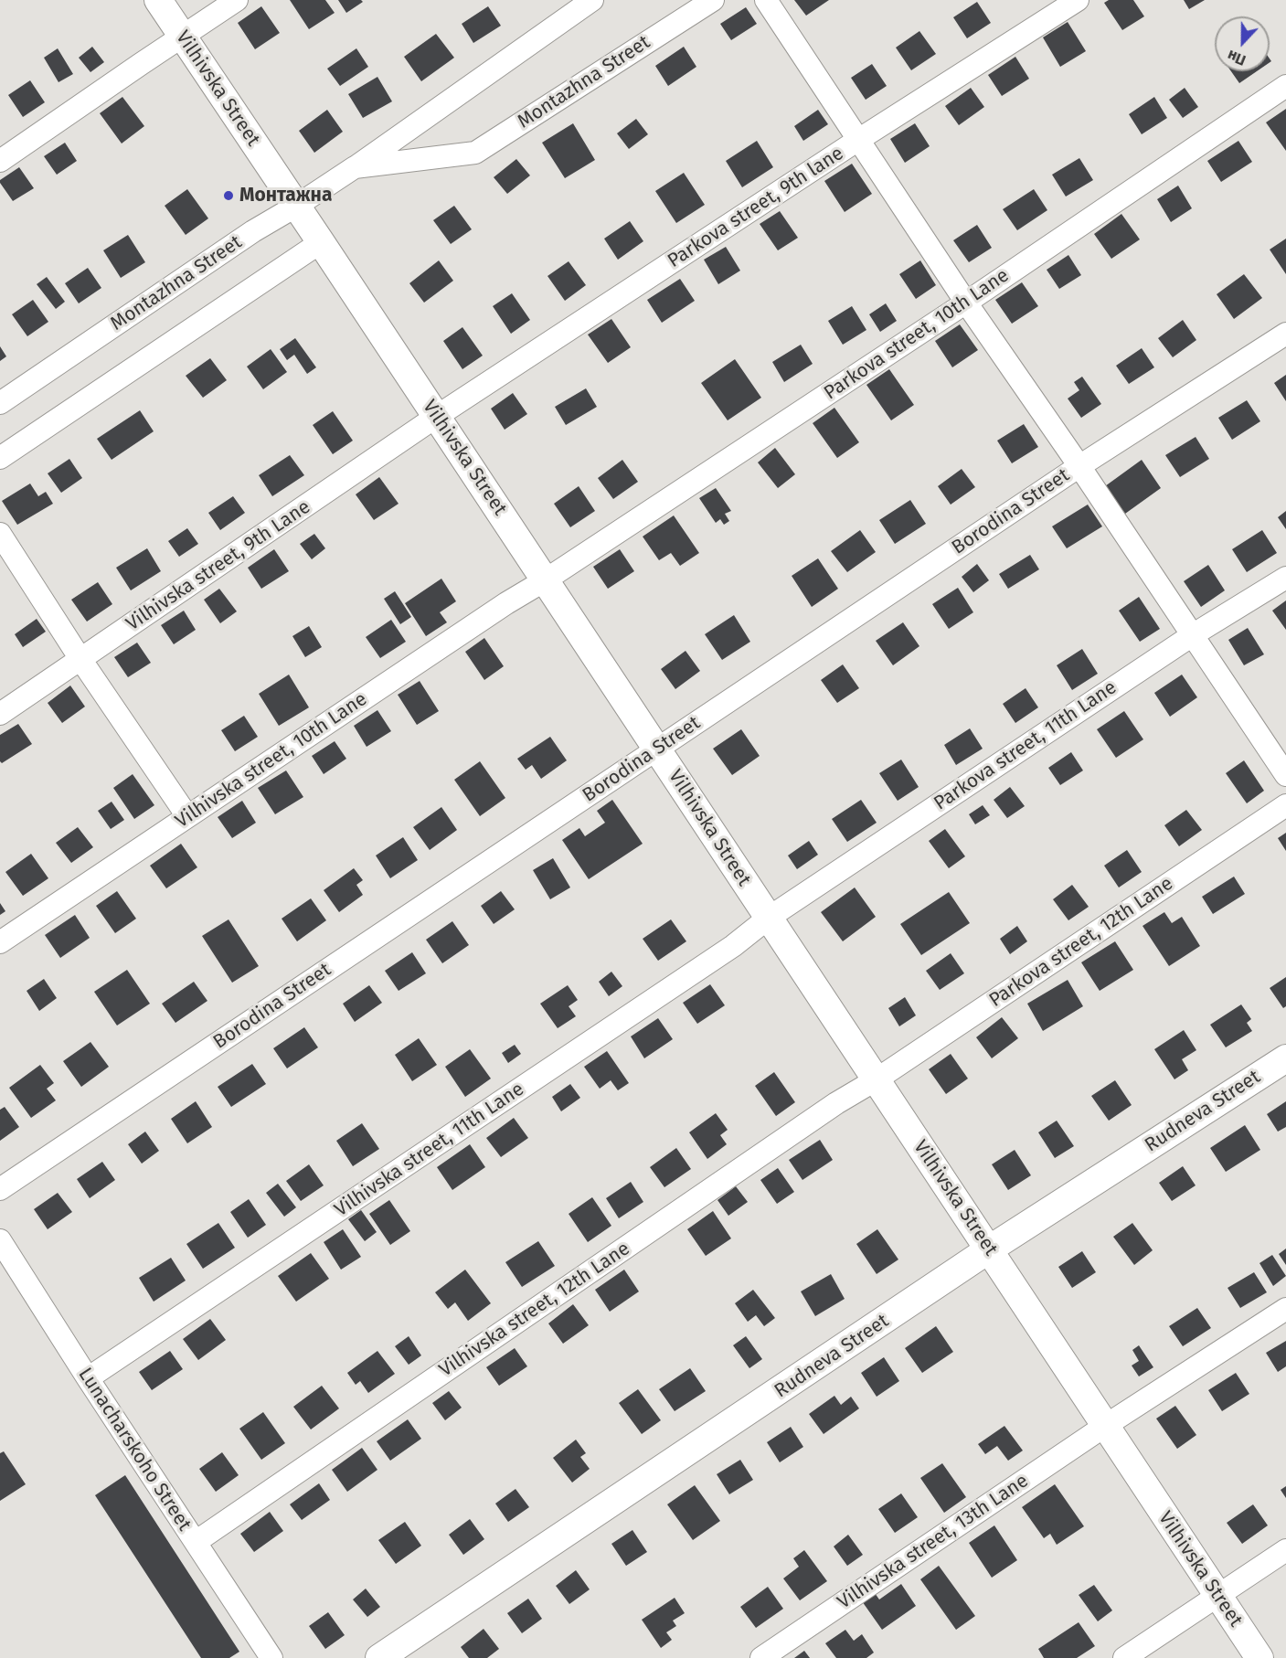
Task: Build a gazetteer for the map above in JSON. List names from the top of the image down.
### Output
{
  "streets": {
    "street": [
      "Montazhna Street",
      "Vilhivska Street",
      "Parkova street, 9th lane",
      "Parkova street, 10th Lane",
      "Borodina Street",
      "Vilhivska street, 9th Lane",
      "Parkova street, 11th Lane",
      "Vilhivska street, 10th Lane",
      "Parkova street, 12th Lane",
      "Rudneva Street",
      "Vilhivska street, 11th Lane",
      "Vilhivska street, 12th Lane",
      "Lunacharskoho Street",
      "Vilhivska street, 13th Lane"
    ]
  },
  "crossings": [
    ["Montazhna Street", "Vilhivska Street"],
    ["Vilhivska Street", "Parkova street, 9th lane"],
    ["Vilhivska Street", "Parkova street, 10th Lane"],
    ["Vilhivska Street", "Borodina Street"],
    ["Vilhivska Street", "Vilhivska street, 9th Lane"],
    ["Vilhivska Street", "Parkova street, 11th Lane"],
    ["Vilhivska Street", "Vilhivska street, 10th Lane"],
    ["Vilhivska Street", "Parkova street, 12th Lane"],
    ["Vilhivska Street", "Rudneva Street"],
    ["Vilhivska Street", "Vilhivska street, 11th Lane"],
    ["Vilhivska Street", "Vilhivska street, 12th Lane"],
    ["Vilhivska Street", "Vilhivska street, 13th Lane"],
    ["Parkova street, 9th lane", "Vilhivska street, 9th Lane"],
    ["Parkova street, 10th Lane", "Vilhivska street, 10th Lane"],
    ["Parkova street, 11th Lane", "Vilhivska street, 11th Lane"],
    ["Parkova street, 12th Lane", "Vilhivska street, 12th Lane"],
    ["Vilhivska street, 11th Lane", "Lunacharskoho Street"],
    ["Vilhivska street, 12th Lane", "Lunacharskoho Street"]
  ],
  "places": ["Монтажна"],
  "north": "bottom"
}
